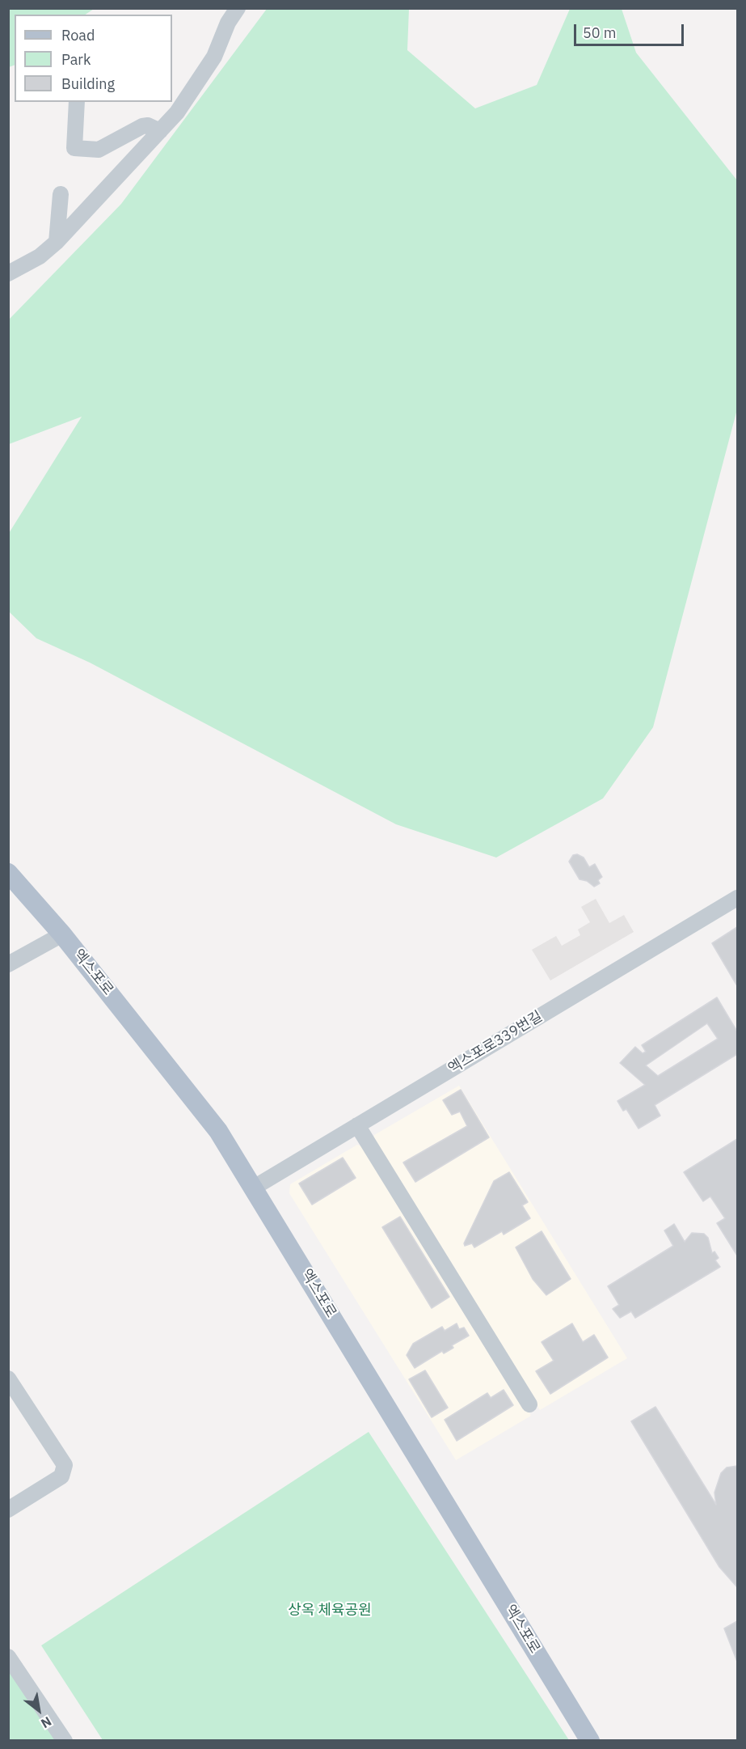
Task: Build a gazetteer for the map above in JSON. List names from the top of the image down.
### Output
{
  "streets": {
    "main road": ["엑스포로"],
    "street": ["엑스포로339번길"]
  },
  "crossings": [
    ["엑스포로", "엑스포로339번길"]
  ],
  "parks": ["상옥 체육공원"],
  "legend": ["Road", "Park", "Building"],
  "scale_bar": "50 m",
  "north": "bottom right"
}
